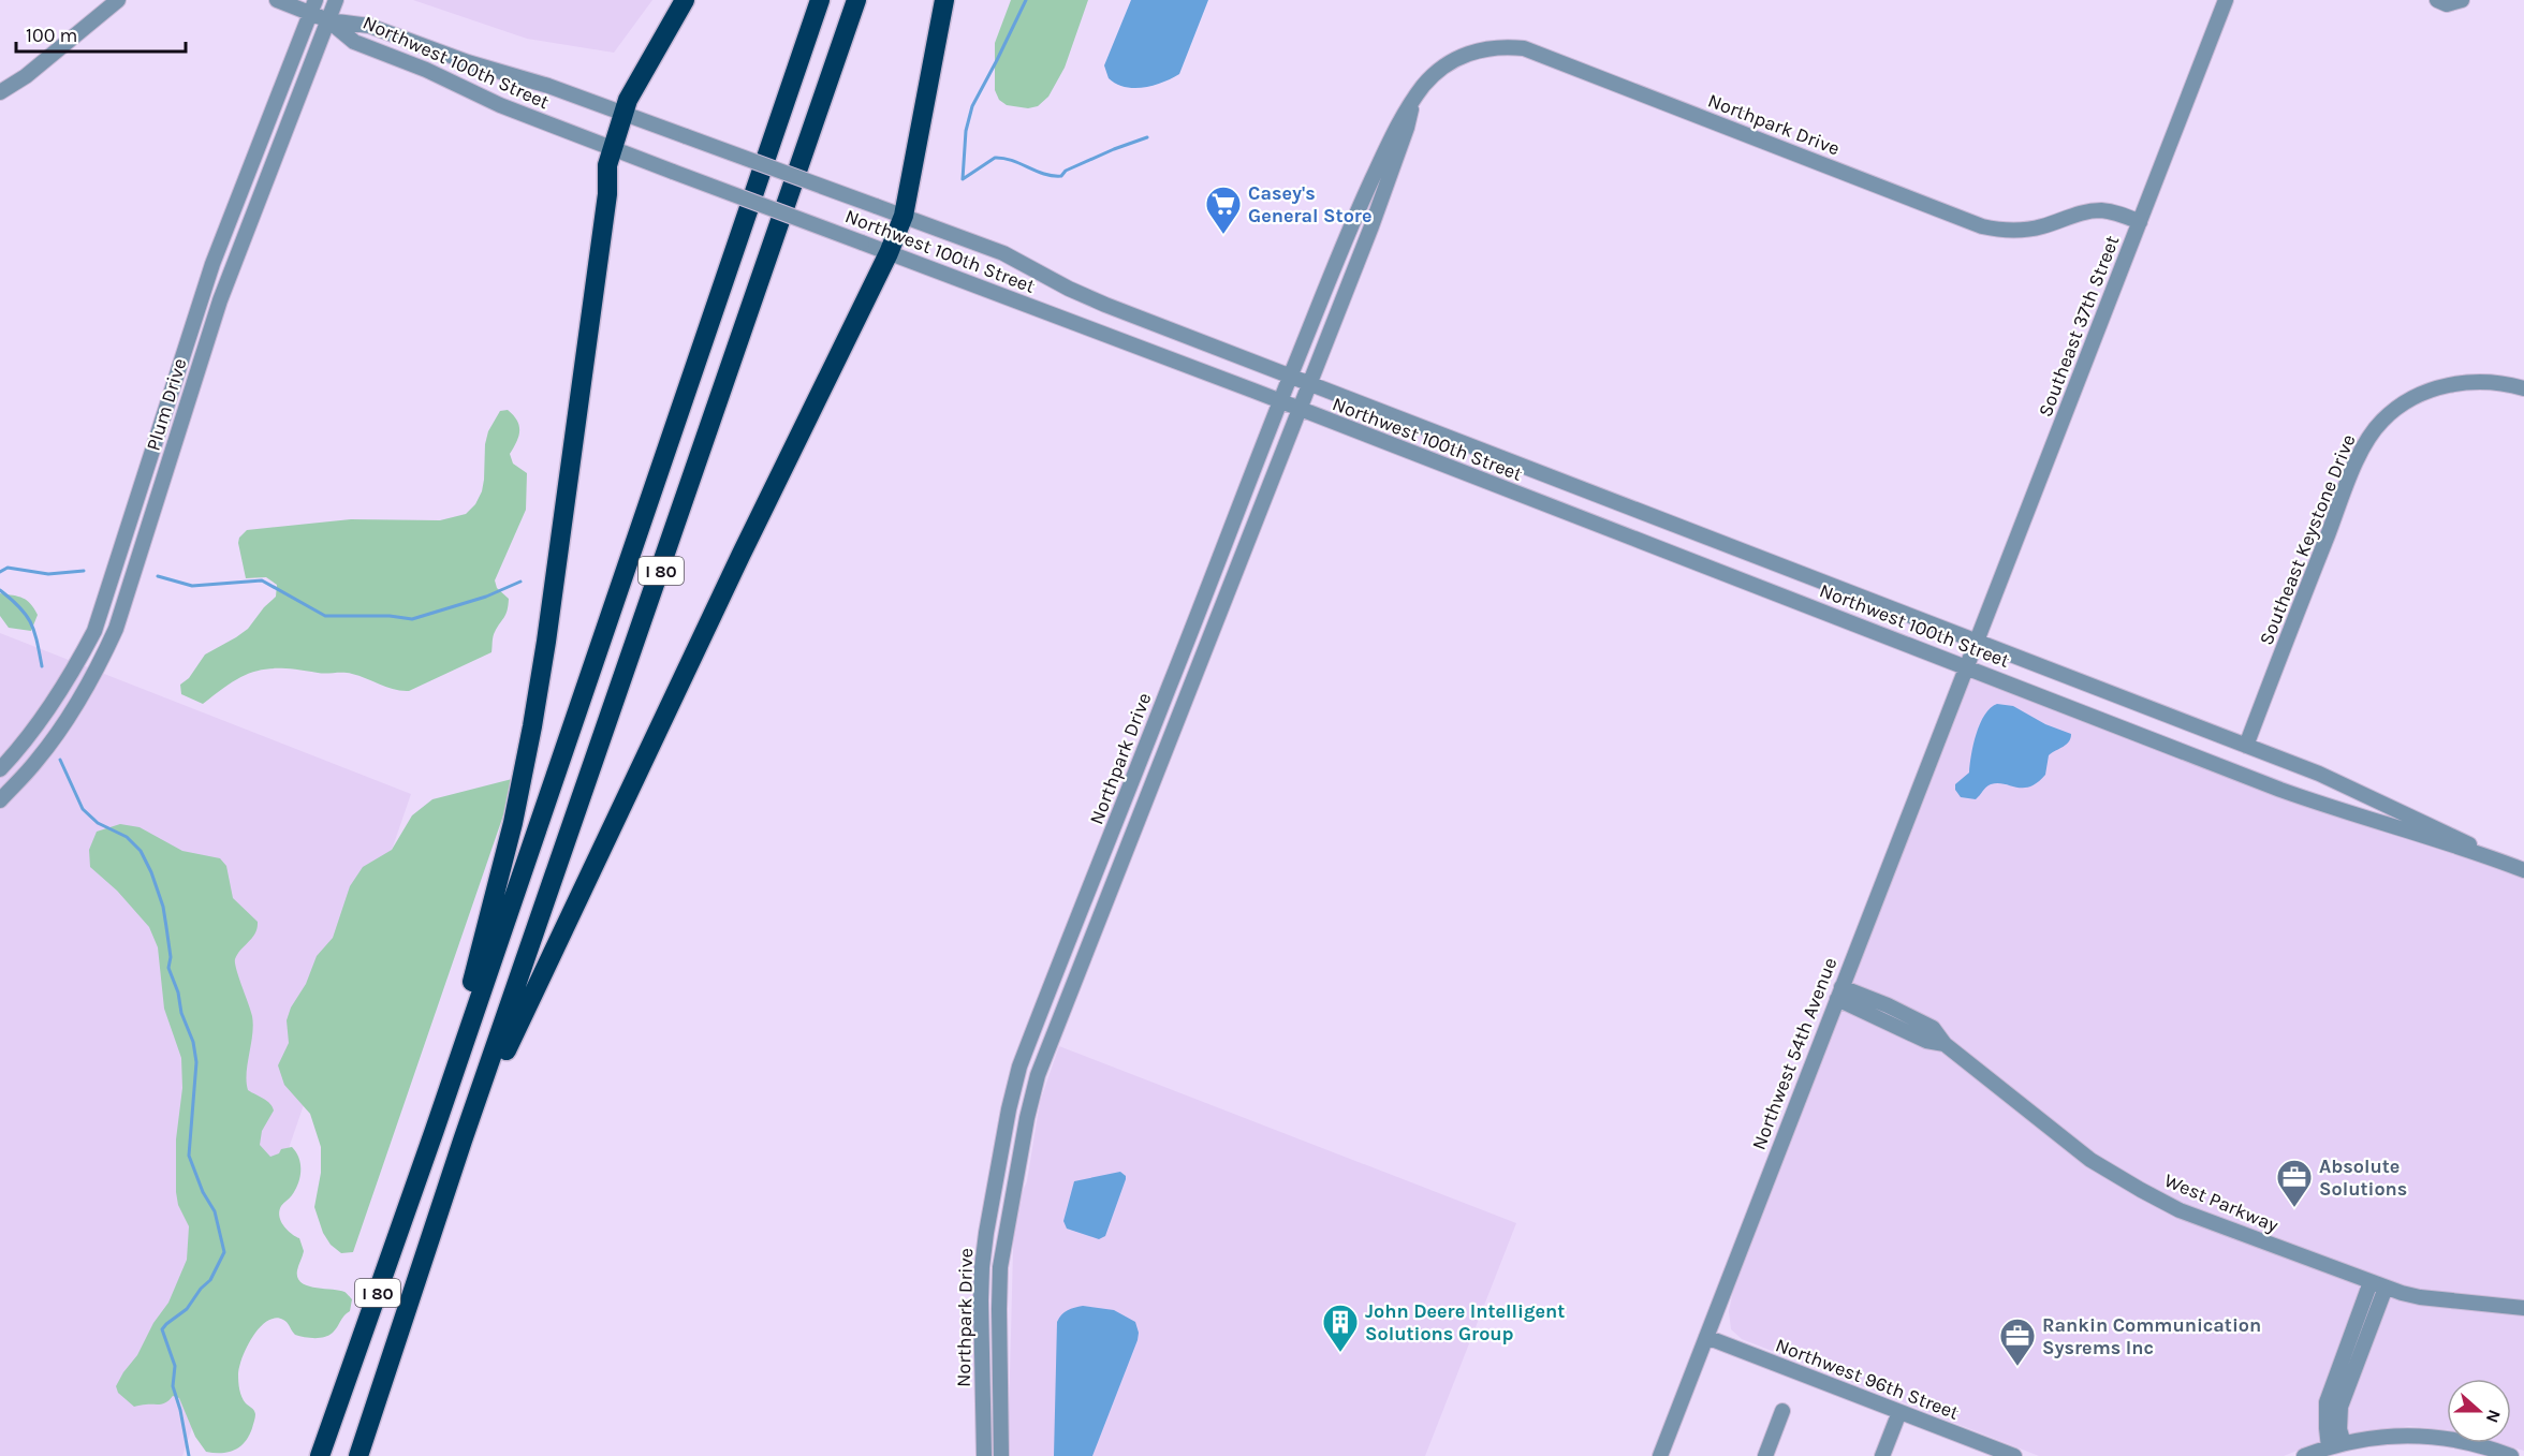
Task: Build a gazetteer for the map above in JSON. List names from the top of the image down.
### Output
{
  "streets": {
    "highway": ["I 80"],
    "street": [
      "Northwest 100th Street",
      "Northpark Drive",
      "Southeast 37th Street",
      "Plum Drive",
      "Southeast Keystone Drive",
      "Northwest 54th Avenue",
      "West Parkway",
      "Northwest 96th Street"
    ]
  },
  "crossings": [
    ["Northwest 100th Street", "Northpark Drive"],
    ["Northwest 100th Street", "Southeast 37th Street"],
    ["Northwest 100th Street", "Plum Drive"],
    ["Northwest 100th Street", "Southeast Keystone Drive"],
    ["Northwest 100th Street", "Northwest 54th Avenue"],
    ["Northpark Drive", "Southeast 37th Street"],
    ["Southeast 37th Street", "Northwest 54th Avenue"],
    ["Northwest 54th Avenue", "West Parkway"],
    ["Northwest 54th Avenue", "Northwest 96th Street"]
  ],
  "places": {
    "supermarket": ["Casey's General Store"],
    "office": ["Absolute Solutions", "Rankin Communication Sysrems Inc"],
    "building": ["John Deere Intelligent Solutions Group"]
  },
  "scale_bar": "100 m",
  "north": "right"
}
